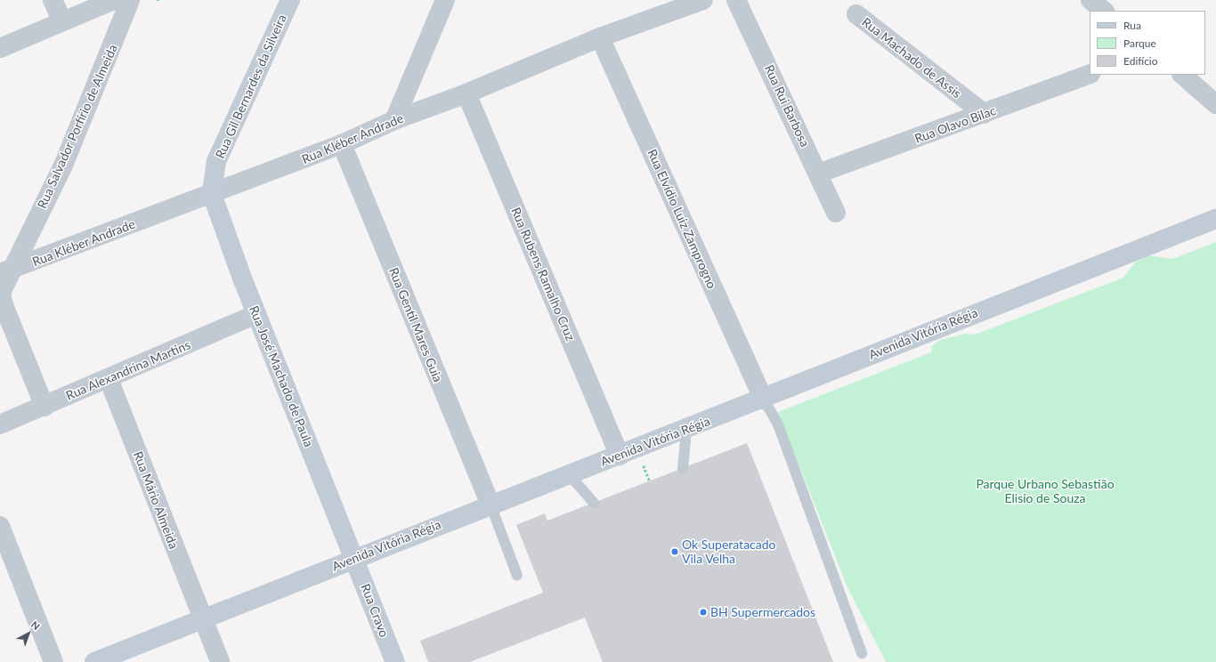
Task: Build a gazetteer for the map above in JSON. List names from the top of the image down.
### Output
{
  "streets": {
    "street": [
      "Rua Machado de Assis",
      "Rua Gil Bernardes da Silveira",
      "Rua Rui Barbosa",
      "Rua Olavo Bilac",
      "Rua Salvador Porfírio de Almeida",
      "Rua Kléber Andrade",
      "Rua Elvídio Luiz Zamprogno",
      "Rua Rubens Ramalho Cruz",
      "Rua Gentil Mares Guia",
      "Avenida Vitória Régia",
      "Rua Alexandrina Martins",
      "Rua José Machado de Paula",
      "Rua Mário Almeida",
      "Rua Cravo"
    ]
  },
  "crossings": [
    ["Rua Machado de Assis", "Rua Olavo Bilac"],
    ["Rua Gil Bernardes da Silveira", "Rua Kléber Andrade"],
    ["Rua Gil Bernardes da Silveira", "Rua José Machado de Paula"],
    ["Rua Rui Barbosa", "Rua Olavo Bilac"],
    ["Rua Salvador Porfírio de Almeida", "Rua Kléber Andrade"],
    ["Rua Salvador Porfírio de Almeida", "Rua Alexandrina Martins"],
    ["Rua Kléber Andrade", "Rua Elvídio Luiz Zamprogno"],
    ["Rua Kléber Andrade", "Rua Rubens Ramalho Cruz"],
    ["Rua Kléber Andrade", "Rua Gentil Mares Guia"],
    ["Rua Kléber Andrade", "Rua José Machado de Paula"],
    ["Rua Elvídio Luiz Zamprogno", "Avenida Vitória Régia"],
    ["Rua Rubens Ramalho Cruz", "Avenida Vitória Régia"],
    ["Rua Gentil Mares Guia", "Avenida Vitória Régia"],
    ["Avenida Vitória Régia", "Rua José Machado de Paula"],
    ["Avenida Vitória Régia", "Rua Mário Almeida"],
    ["Avenida Vitória Régia", "Rua Cravo"],
    ["Rua Alexandrina Martins", "Rua José Machado de Paula"],
    ["Rua Alexandrina Martins", "Rua Mário Almeida"],
    ["Rua José Machado de Paula", "Rua Cravo"]
  ],
  "parks": ["Parque Urbano Sebastião Elisio de Souza"],
  "places": ["Ok Superatacado Vila Velha", "BH Supermercados"],
  "legend": ["Rua", "Parque", "Edifício"],
  "north": "top right"
}
